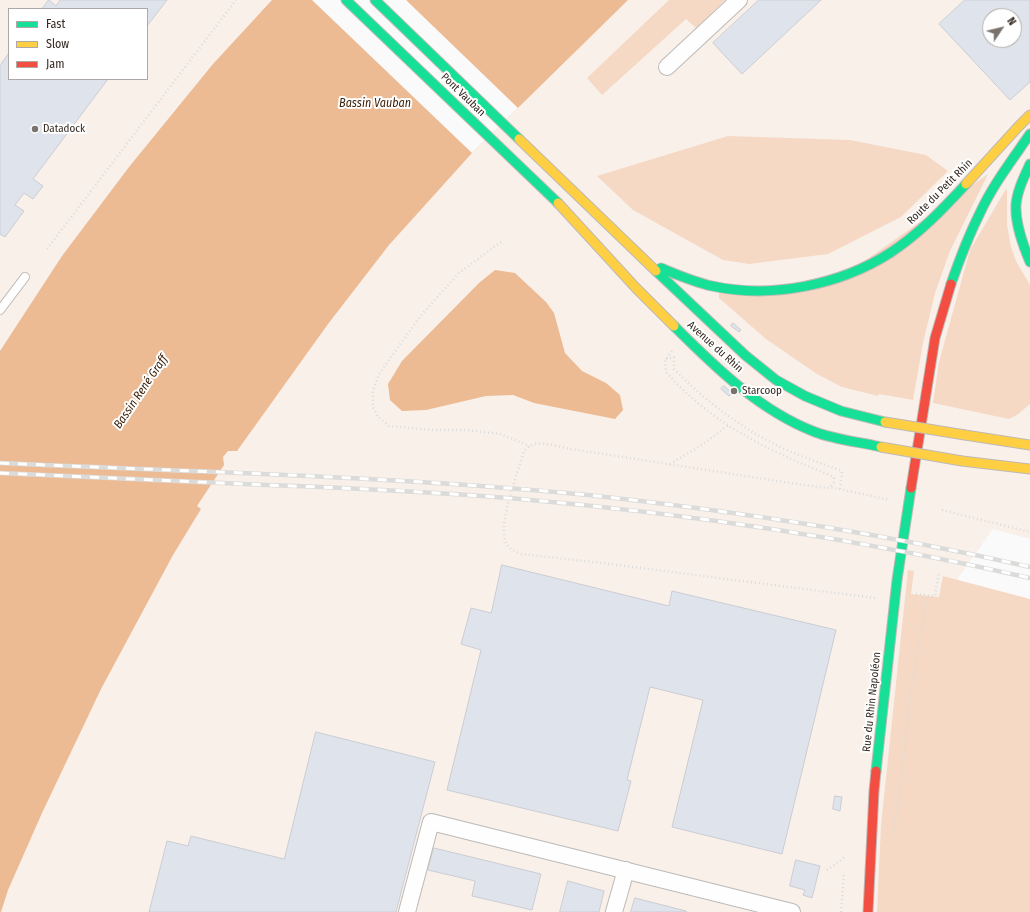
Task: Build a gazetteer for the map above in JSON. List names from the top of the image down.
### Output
{
  "streets": {
    "main road": [
      "Pont Vauban",
      "Route du Petit Rhin",
      "Avenue du Rhin",
      "Rue du Rhin Napoléon"
    ]
  },
  "crossings": [
    ["Pont Vauban", "Avenue du Rhin"],
    ["Route du Petit Rhin", "Avenue du Rhin"]
  ],
  "water": ["Bassin Vauban", "Bassin René Graff"],
  "places": ["Datadock", "Starcoop"],
  "legend": ["Fast", "Slow", "Jam"],
  "north": "top right"
}
